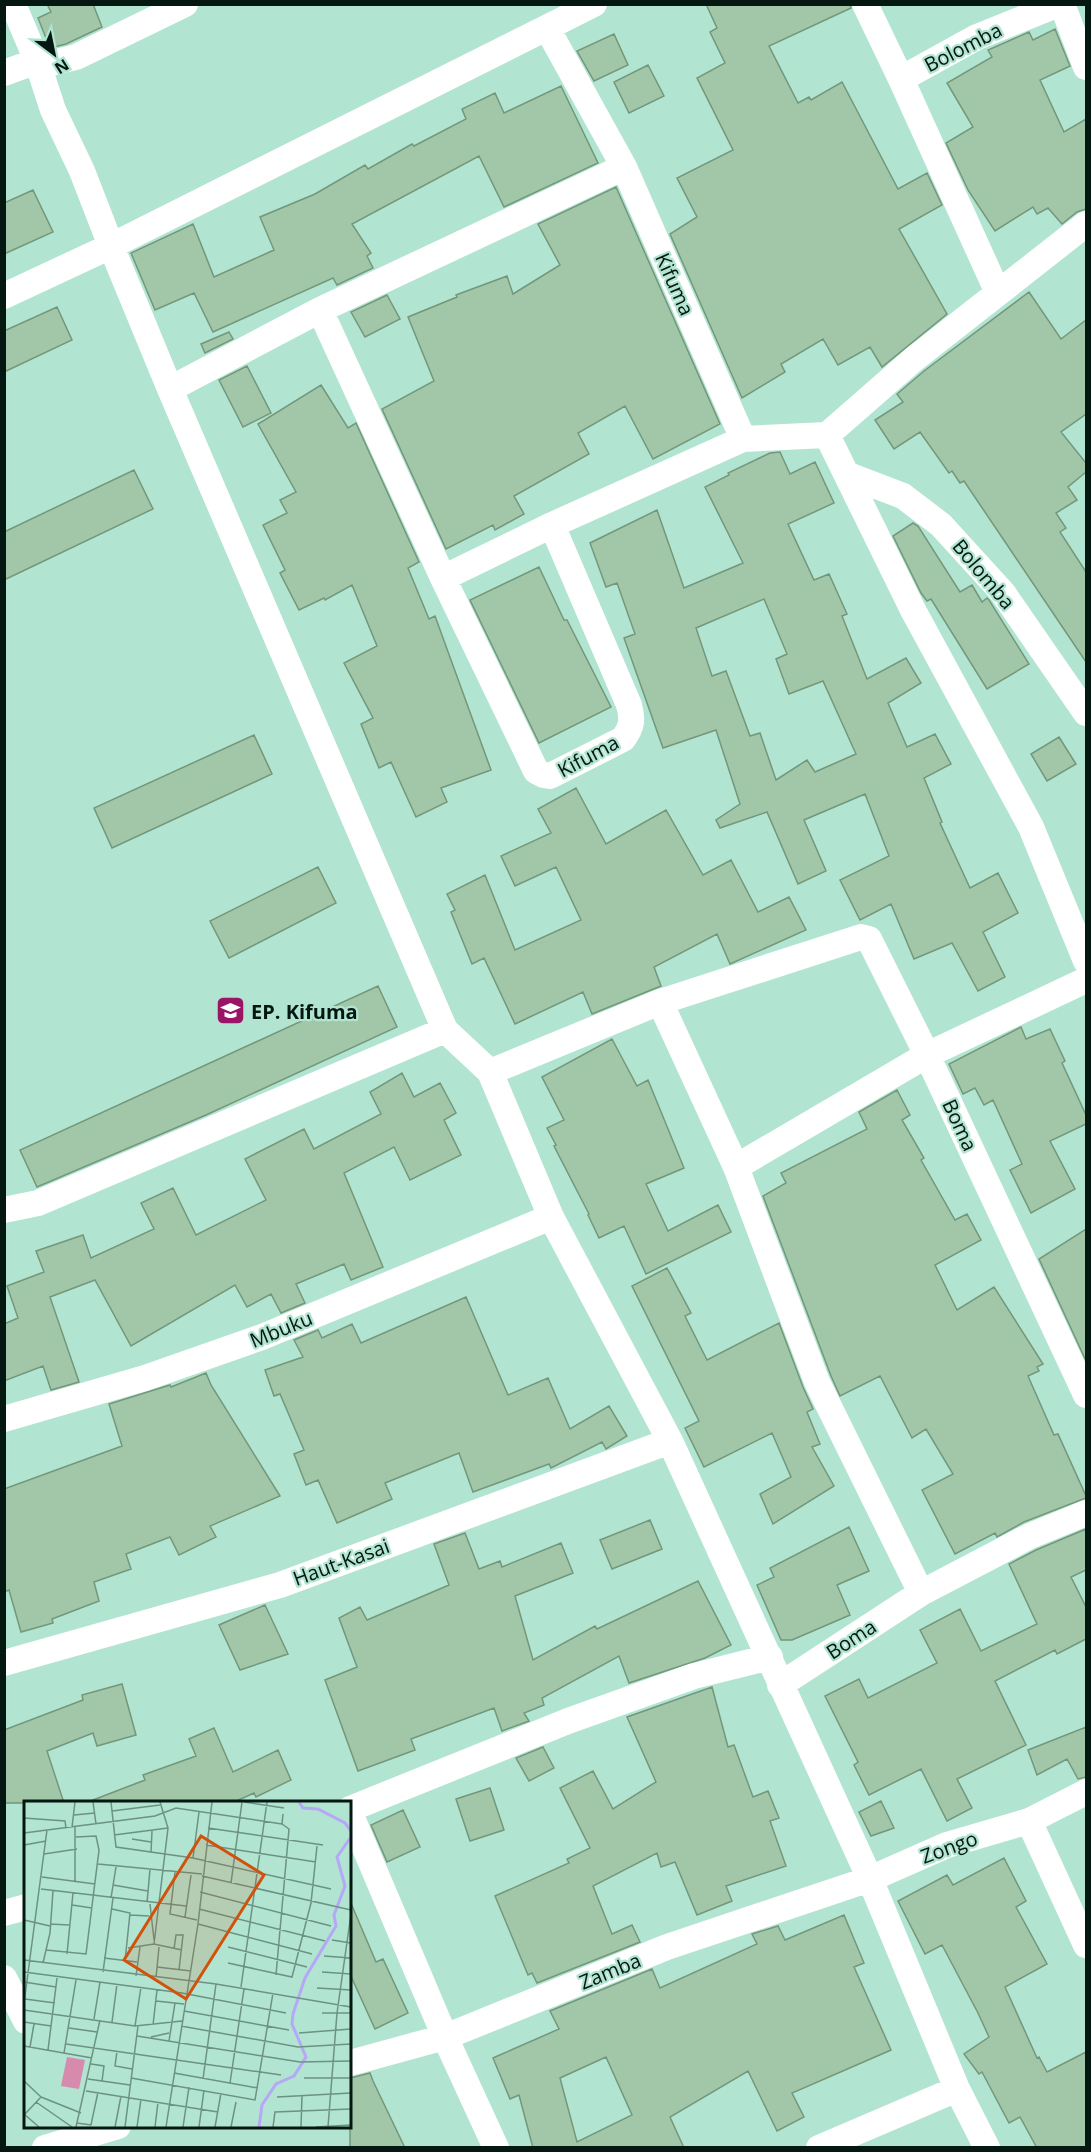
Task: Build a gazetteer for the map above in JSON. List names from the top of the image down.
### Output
{
  "streets": {
    "street": [
      "Bolomba",
      "Kifuma",
      "Boma",
      "Mbuku",
      "Haut-Kasai",
      "Zongo",
      "Zamba"
    ]
  },
  "crossings": [
    ["Zongo", "Zamba"]
  ],
  "places": {
    "school or university": ["EP. Kifuma"]
  },
  "north": "bottom right"
}
